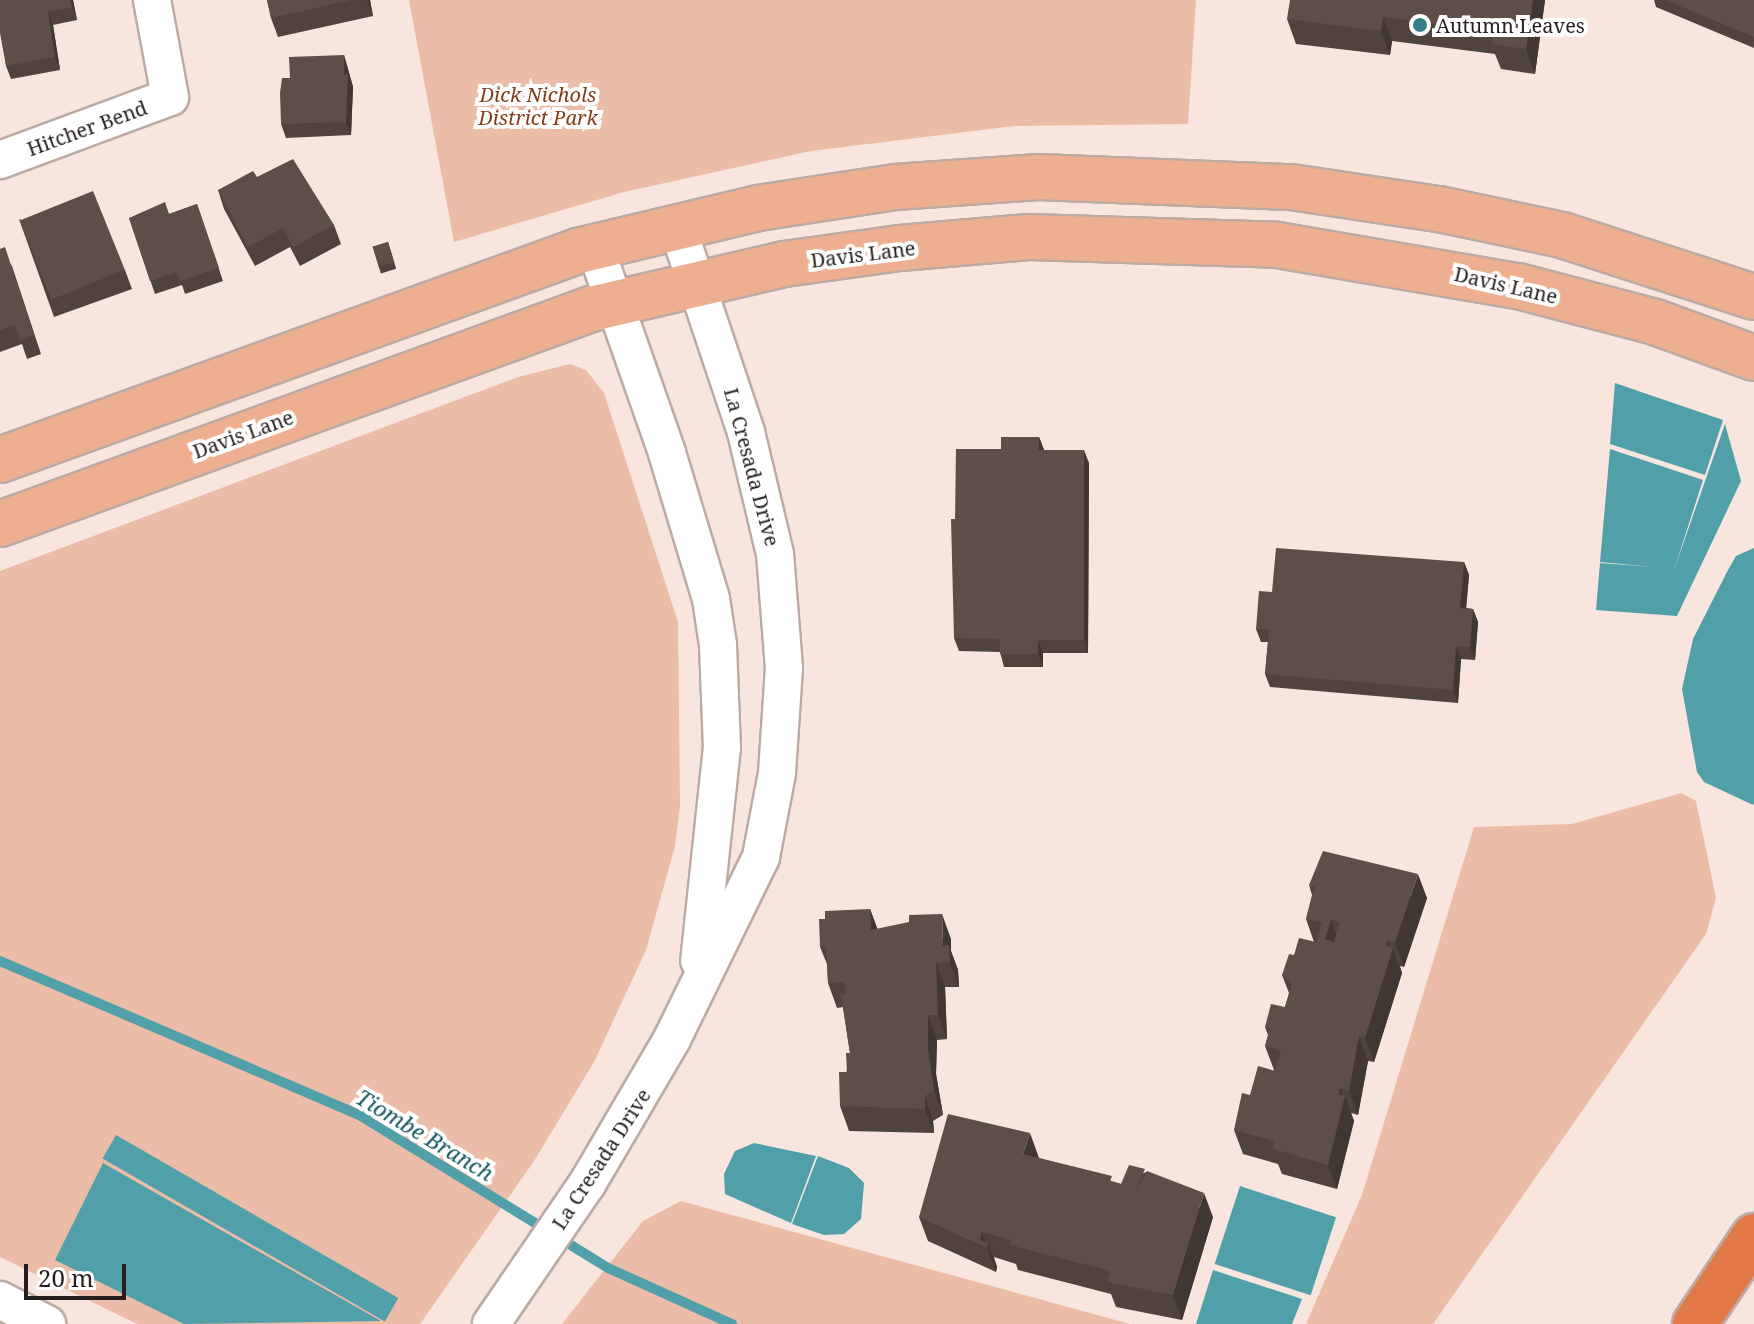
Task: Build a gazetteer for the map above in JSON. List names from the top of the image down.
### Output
{
  "streets": {
    "main road": ["Davis Lane"],
    "street": ["Hitcher Bend", "La Cresada Drive"]
  },
  "crossings": [
    ["Davis Lane", "La Cresada Drive"]
  ],
  "water": ["Tiombe Branch"],
  "parks": ["Dick Nichols District Park"],
  "places": ["Autumn Leaves"],
  "scale_bar": "20 m"
}
